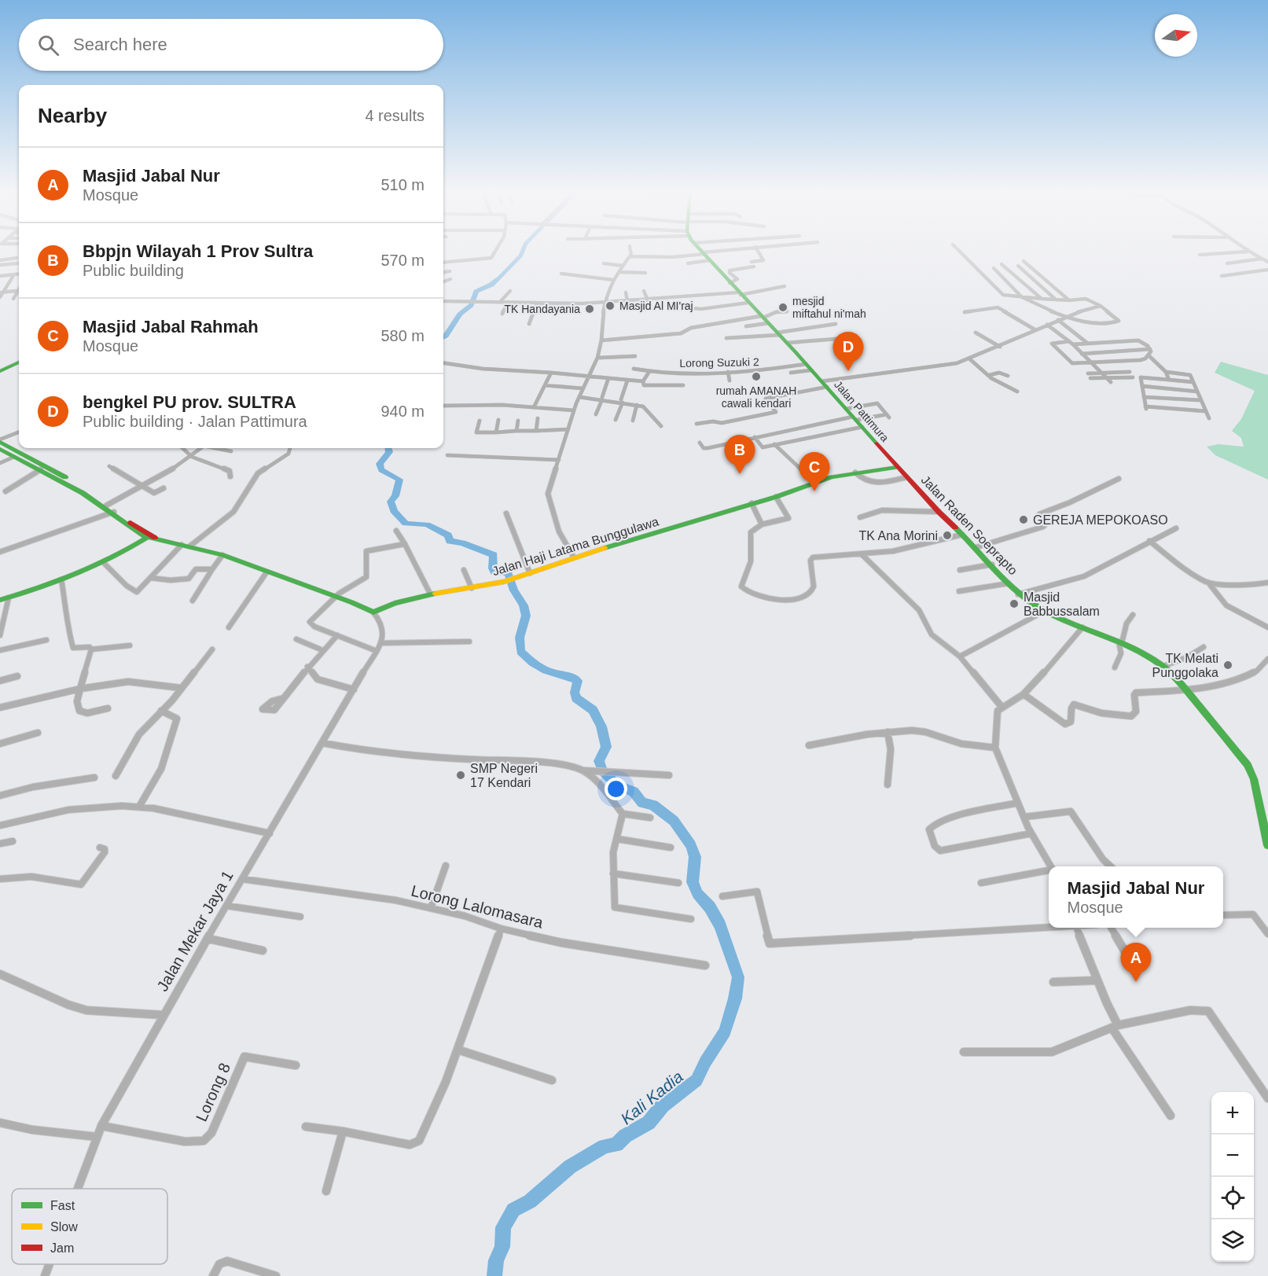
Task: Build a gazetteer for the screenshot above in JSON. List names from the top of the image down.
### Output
{
  "streets": {
    "main road": ["Jalan Pattimura", "Jalan Raden Soeprapto", "Jalan Haji Latama Bunggulawa"],
    "street": [
      "Lorong Suzuki 2",
      "Lorong Lalomasara",
      "Jalan Mekar Jaya 1",
      "Lorong 8"
    ]
  },
  "crossings": [
    ["Lorong Suzuki 2", "Jalan Pattimura"],
    ["Jalan Pattimura", "Jalan Raden Soeprapto"],
    ["Jalan Pattimura", "Jalan Haji Latama Bunggulawa"],
    ["Jalan Raden Soeprapto", "Jalan Haji Latama Bunggulawa"],
    ["Lorong Lalomasara", "Jalan Mekar Jaya 1"],
    ["Jalan Mekar Jaya 1", "Lorong 8"]
  ],
  "water": ["Kali Kadia"],
  "places": [
    "Masjid Al MI'raj",
    "mesjid miftahul ni'mah",
    "TK Handayania",
    "rumah AMANAH cawali kendari",
    "GEREJA MEPOKOASO",
    "TK Ana Morini",
    "Masjid Babbussalam",
    "TK Melati Punggolaka",
    "SMP Negeri 17 Kendari"
  ],
  "legend": ["Fast", "Slow", "Jam"],
  "north": "right",
  "page": {
    "search": "Search here",
    "heading": ["Nearby", "4 results"],
    "list": [
      {
        "mark": "A",
        "name": "Masjid Jabal Nur",
        "note": "Mosque",
        "value": "510 m"
      },
      {
        "mark": "B",
        "name": "Bbpjn Wilayah 1 Prov Sultra",
        "note": "Public building",
        "value": "570 m"
      },
      {
        "mark": "C",
        "name": "Masjid Jabal Rahmah",
        "note": "Mosque",
        "value": "580 m"
      },
      {
        "mark": "D",
        "name": "bengkel PU prov. SULTRA",
        "note": "Public building · Jalan Pattimura",
        "value": "940 m"
      }
    ],
    "pins": [
      "D",
      "B",
      "C",
      "A"
    ],
    "popup": ["Masjid Jabal Nur", "Mosque"],
    "map_buttons": ["+", "−"]
  }
}
